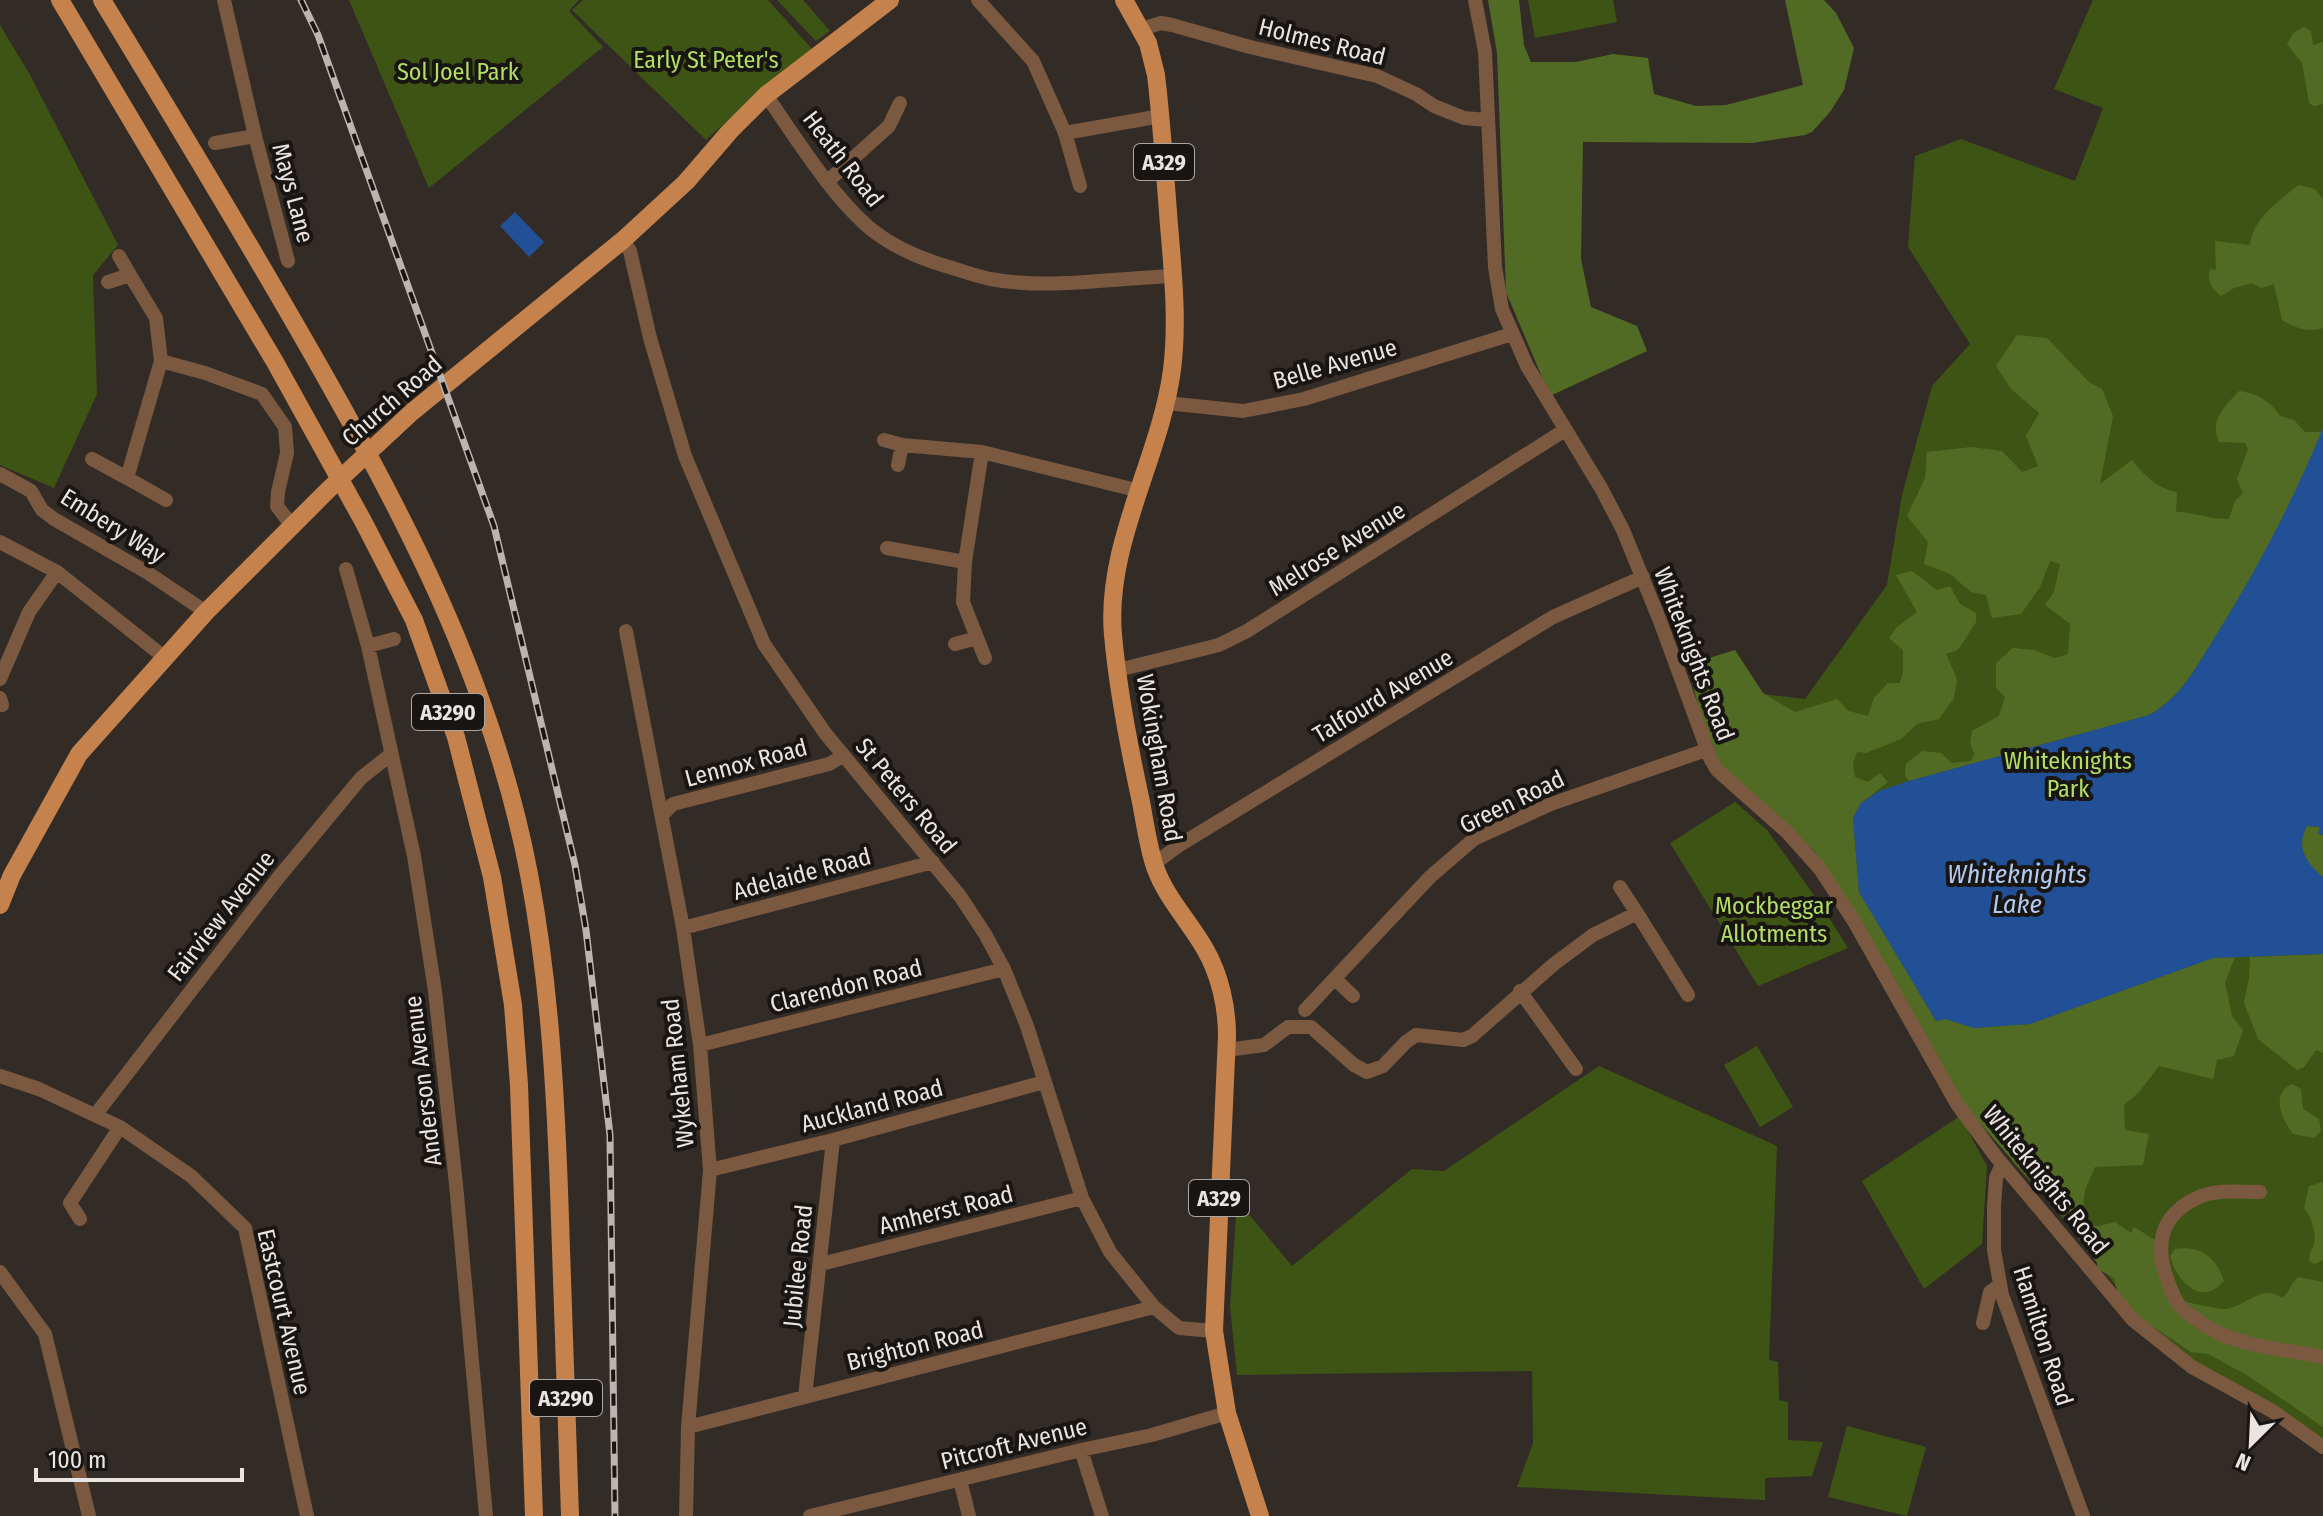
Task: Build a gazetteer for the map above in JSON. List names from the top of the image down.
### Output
{
  "streets": {
    "main road": [
      "A329",
      "Church Road",
      "A3290",
      "Wokingham Road"
    ],
    "street": [
      "Holmes Road",
      "Heath Road",
      "Mays Lane",
      "Belle Avenue",
      "Embery Way",
      "Melrose Avenue",
      "Whiteknights Road",
      "Talfourd Avenue",
      "Lennox Road",
      "St Peters Road",
      "Green Road",
      "Adelaide Road",
      "Fairview Avenue",
      "Clarendon Road",
      "Wykeham Road",
      "Anderson Avenue",
      "Auckland Road",
      "Amherst Road",
      "Jubilee Road",
      "Eastcourt Avenue",
      "Hamilton Road",
      "Brighton Road",
      "Pitcroft Avenue"
    ]
  },
  "crossings": [
    ["Holmes Road", "Whiteknights Road"],
    ["Holmes Road", "Wokingham Road"],
    ["Heath Road", "Church Road"],
    ["Heath Road", "Wokingham Road"],
    ["Belle Avenue", "Whiteknights Road"],
    ["Belle Avenue", "Wokingham Road"],
    ["Church Road", "Embery Way"],
    ["Church Road", "St Peters Road"],
    ["Melrose Avenue", "Whiteknights Road"],
    ["Melrose Avenue", "Wokingham Road"],
    ["Whiteknights Road", "Talfourd Avenue"],
    ["Whiteknights Road", "Green Road"],
    ["Whiteknights Road", "Hamilton Road"],
    ["Talfourd Avenue", "Wokingham Road"],
    ["Wokingham Road", "St Peters Road"],
    ["Wokingham Road", "Pitcroft Avenue"],
    ["Lennox Road", "St Peters Road"],
    ["Lennox Road", "Wykeham Road"],
    ["St Peters Road", "Adelaide Road"],
    ["St Peters Road", "Clarendon Road"],
    ["St Peters Road", "Auckland Road"],
    ["St Peters Road", "Amherst Road"],
    ["St Peters Road", "Brighton Road"],
    ["Adelaide Road", "Wykeham Road"],
    ["Fairview Avenue", "Anderson Avenue"],
    ["Fairview Avenue", "Eastcourt Avenue"],
    ["Clarendon Road", "Wykeham Road"],
    ["Wykeham Road", "Auckland Road"],
    ["Wykeham Road", "Brighton Road"],
    ["Auckland Road", "Jubilee Road"],
    ["Amherst Road", "Jubilee Road"],
    ["Jubilee Road", "Brighton Road"]
  ],
  "water": ["Whiteknights Lake"],
  "parks": [
    "Early St Peter's",
    "Sol Joel Park",
    "Whiteknights Park",
    "Mockbeggar Allotments"
  ],
  "scale_bar": "100 m",
  "north": "bottom left"
}
